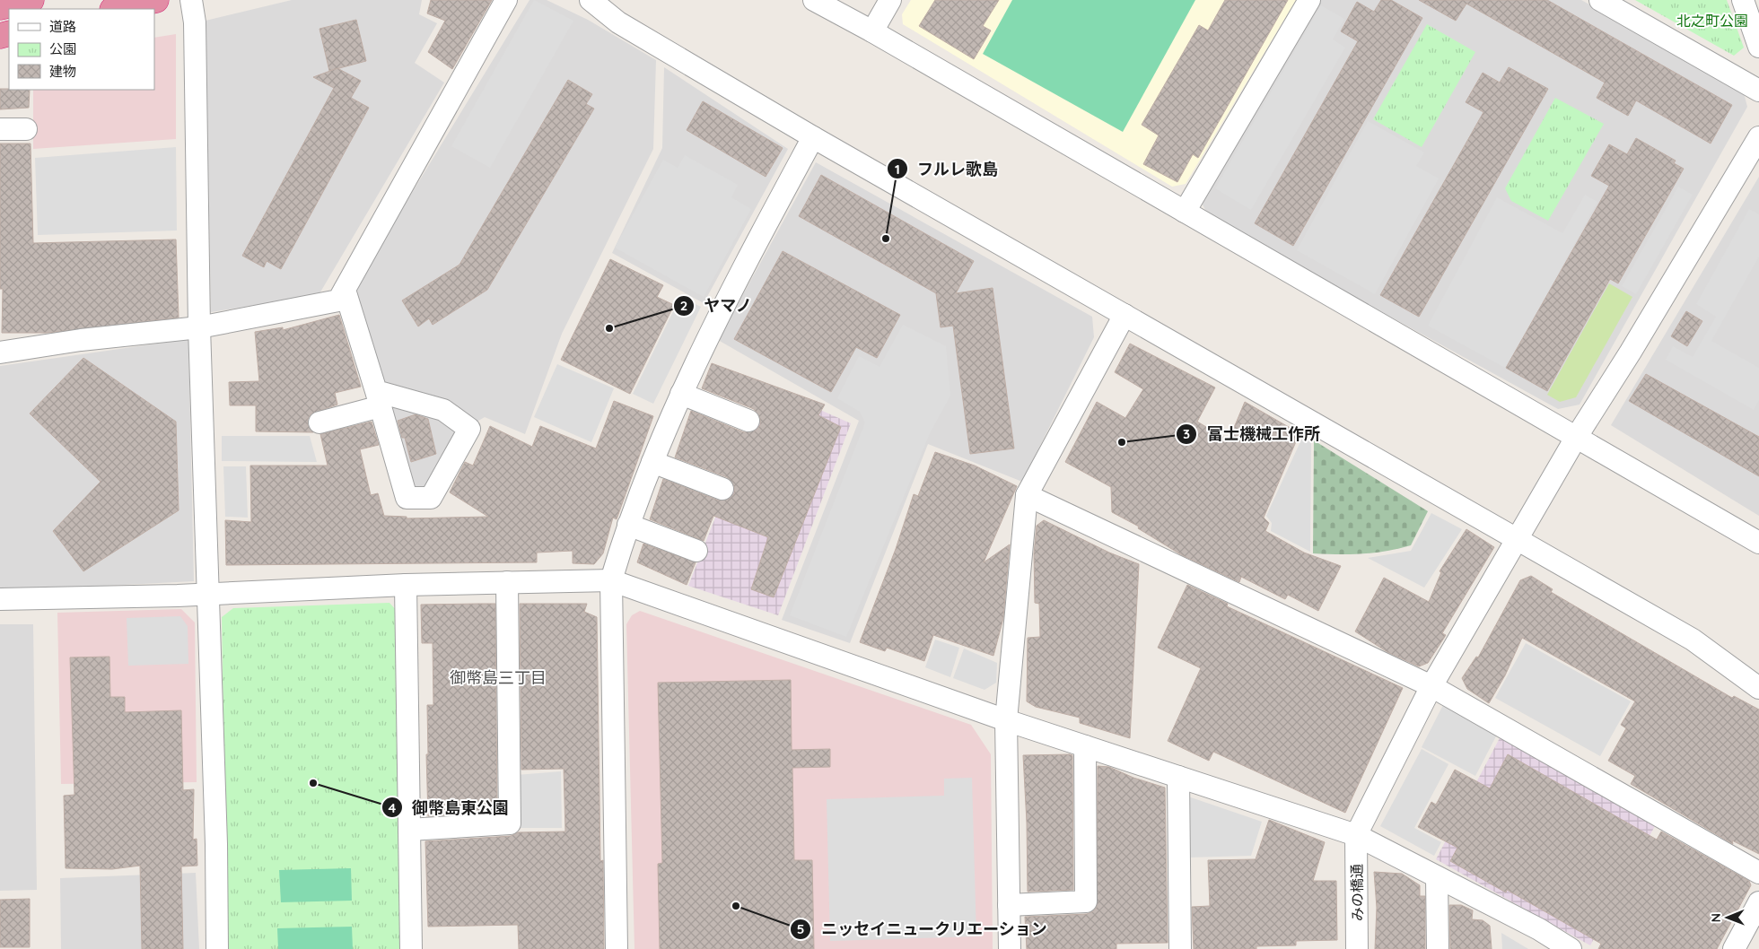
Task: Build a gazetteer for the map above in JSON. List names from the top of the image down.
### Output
{
  "streets": {
    "street": ["みの橋通"]
  },
  "districts": ["御幣島三丁目"],
  "parks": ["北之町公園"],
  "places": [
    "フルレ歌島",
    "ヤマノ",
    "富士機械工作所",
    "御幣島東公園",
    "ニッセイニュークリエーション"
  ],
  "legend": ["道路", "公園", "建物"],
  "north": "left"
}
